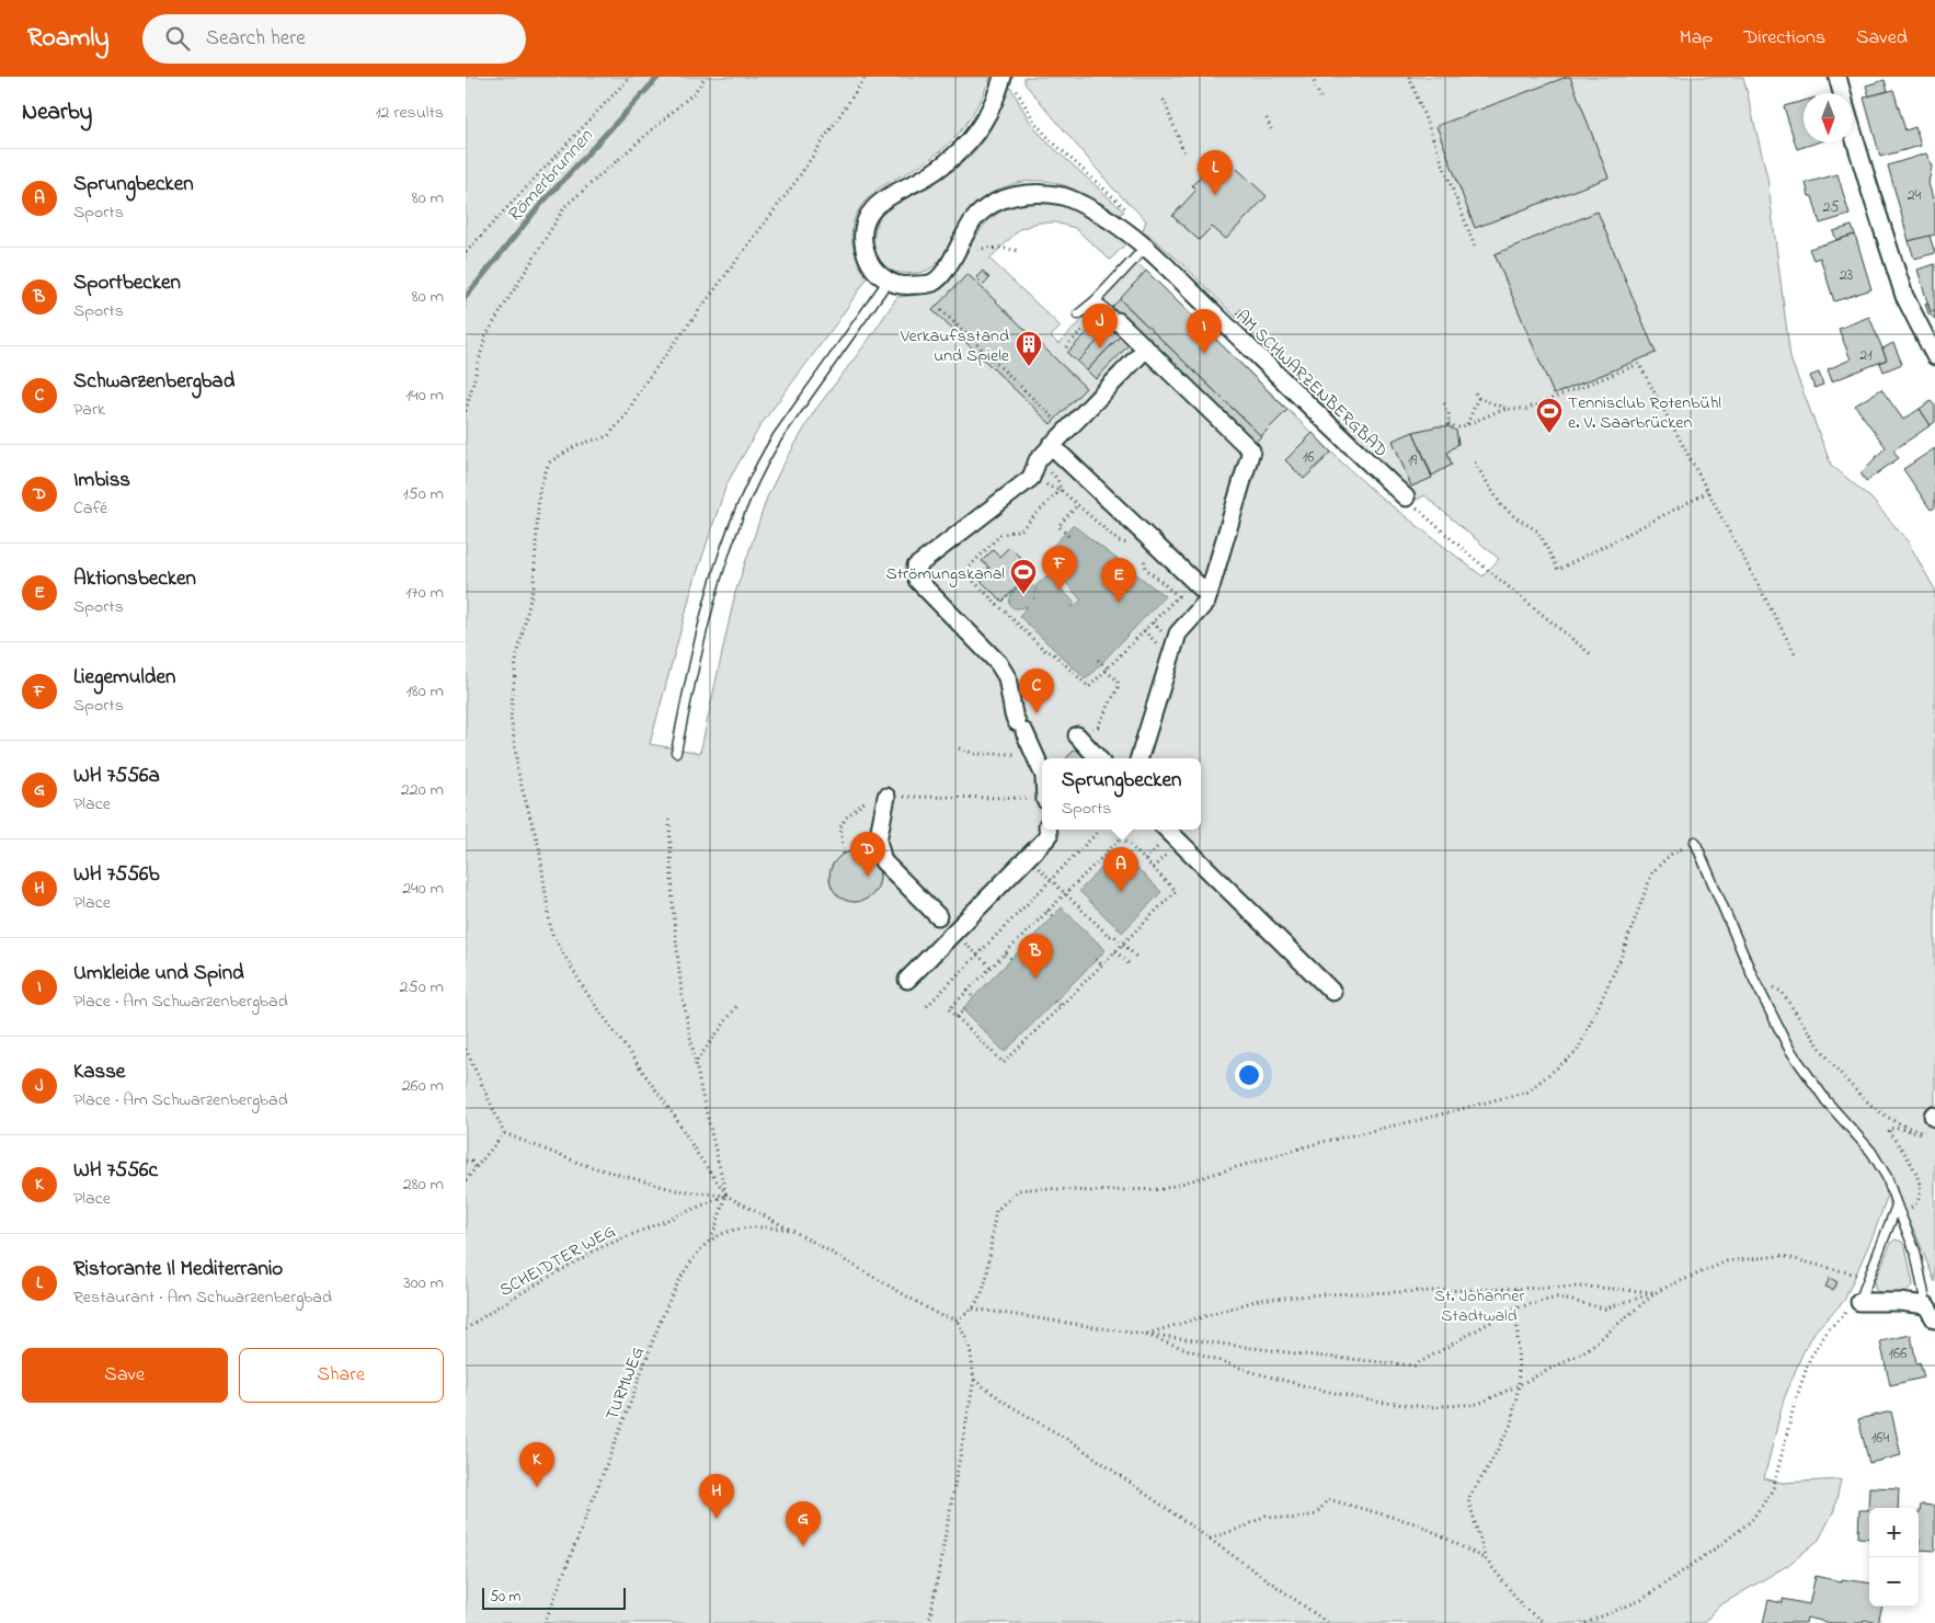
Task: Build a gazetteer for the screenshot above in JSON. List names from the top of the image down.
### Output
{
  "streets": {
    "street": ["AM SCHWARZENBERGBAD"],
    "path": ["SCHEIDTER WEG", "TURMWEG"]
  },
  "water": ["Römerbrunnen"],
  "parks": ["St. Johanner Stadtwald"],
  "places": {
    "building": ["Verkaufsstand und Spiele"],
    "sports": ["Tennisclub Rotenbühl e. V. Saarbrücken", "Strömungskanal"]
  },
  "house_numbers": [
    "24",
    "25",
    "23",
    "21",
    "16",
    "19",
    "166",
    "164"
  ],
  "scale_bar": "50 m",
  "north": "bottom",
  "page": {
    "header": "Roamly",
    "search": "Search here",
    "nav": ["Map", "Directions", "Saved"],
    "heading": ["Nearby", "12 results"],
    "list": [
      {
        "mark": "A",
        "name": "Sprungbecken",
        "note": "Sports",
        "value": "80 m"
      },
      {
        "mark": "B",
        "name": "Sportbecken",
        "note": "Sports",
        "value": "80 m"
      },
      {
        "mark": "C",
        "name": "Schwarzenbergbad",
        "note": "Park",
        "value": "140 m"
      },
      {
        "mark": "D",
        "name": "Imbiss",
        "note": "Café",
        "value": "150 m"
      },
      {
        "mark": "E",
        "name": "Aktionsbecken",
        "note": "Sports",
        "value": "170 m"
      },
      {
        "mark": "F",
        "name": "Liegemulden",
        "note": "Sports",
        "value": "180 m"
      },
      {
        "mark": "G",
        "name": "WH 7556a",
        "note": "Place",
        "value": "220 m"
      },
      {
        "mark": "H",
        "name": "WH 7556b",
        "note": "Place",
        "value": "240 m"
      },
      {
        "mark": "I",
        "name": "Umkleide und Spind",
        "note": "Place · Am Schwarzenbergbad",
        "value": "250 m"
      },
      {
        "mark": "J",
        "name": "Kasse",
        "note": "Place · Am Schwarzenbergbad",
        "value": "260 m"
      },
      {
        "mark": "K",
        "name": "WH 7556c",
        "note": "Place",
        "value": "280 m"
      },
      {
        "mark": "L",
        "name": "Ristorante Il Mediterranio",
        "note": "Restaurant · Am Schwarzenbergbad",
        "value": "300 m"
      }
    ],
    "pins": [
      "L",
      "J",
      "I",
      "F",
      "E",
      "C",
      "D",
      "A",
      "B",
      "K",
      "H",
      "G"
    ],
    "popup": ["Sprungbecken", "Sports"],
    "buttons": ["Save", "Share"],
    "map_buttons": ["+", "−"],
    "scale": "50 m"
  }
}
